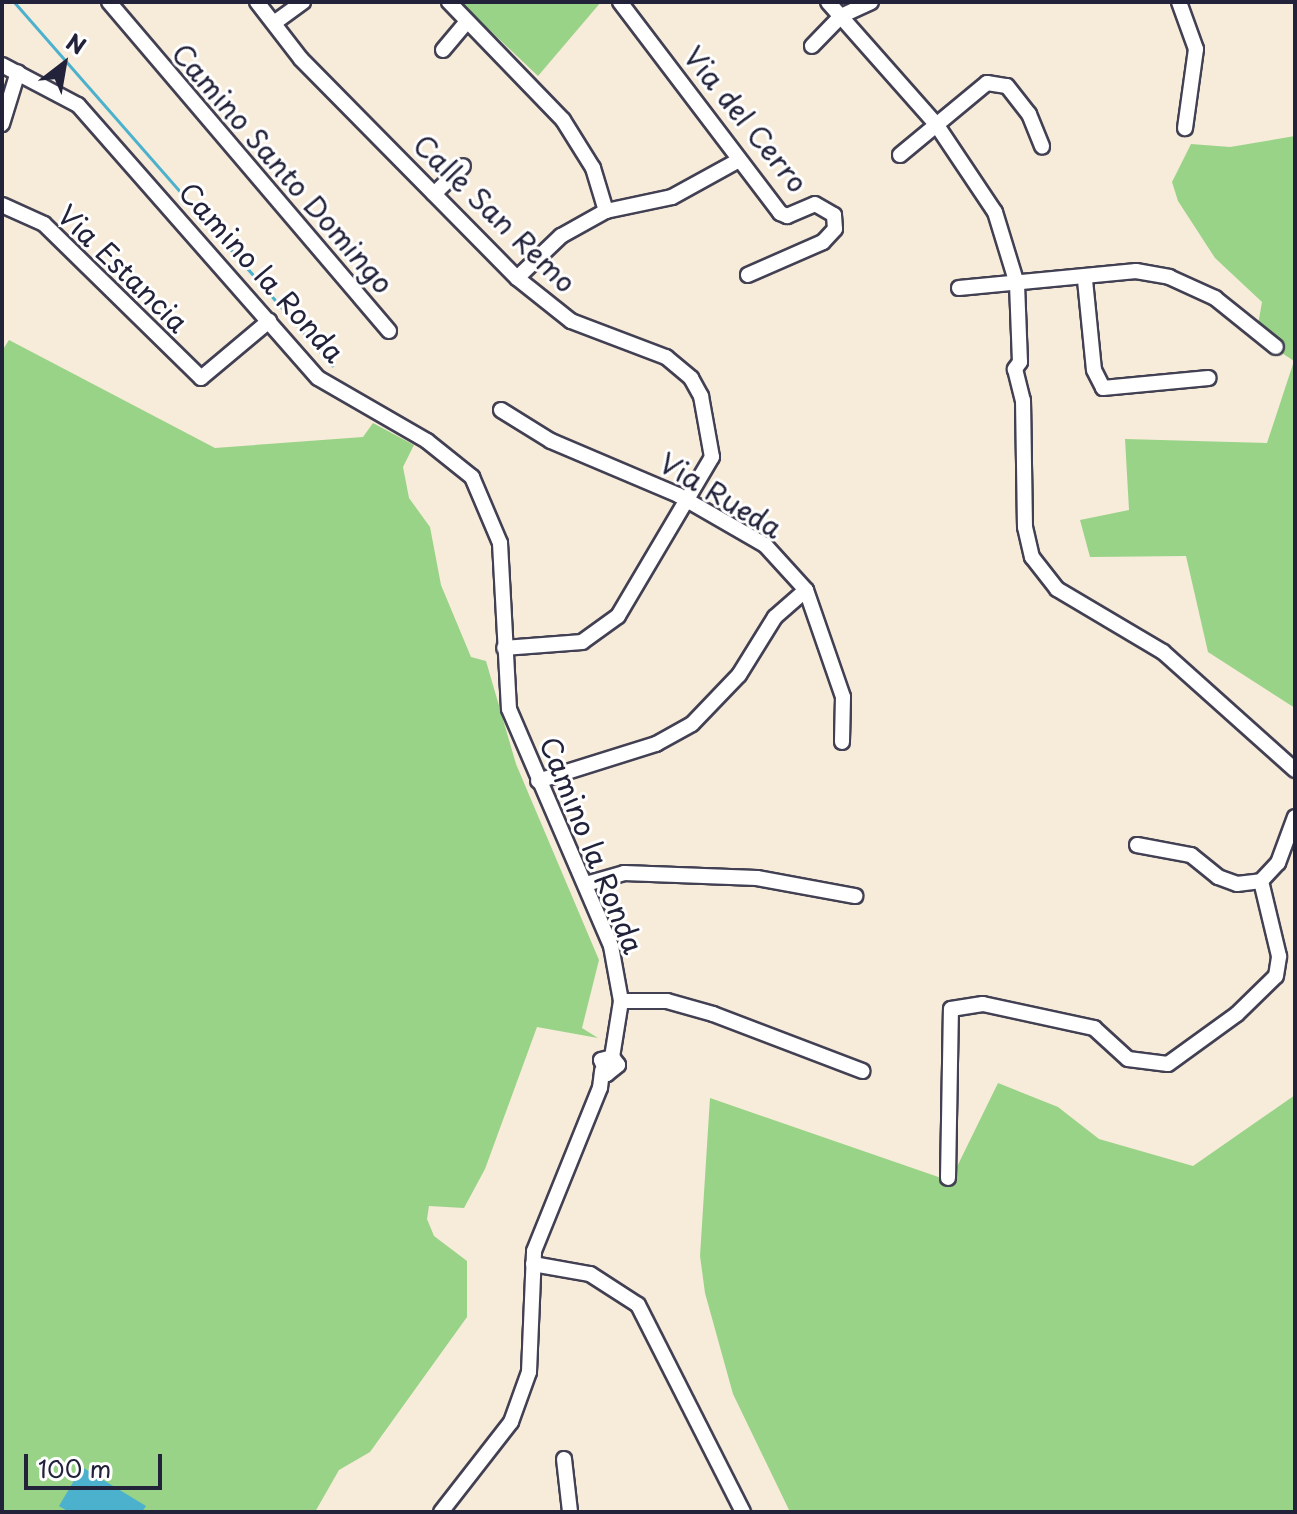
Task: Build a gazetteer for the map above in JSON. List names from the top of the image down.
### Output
{
  "streets": {
    "street": [
      "Via del Cerro",
      "Camino Santo Domingo",
      "Calle San Remo",
      "Via Estancia",
      "Camino la Ronda",
      "Via Rueda"
    ]
  },
  "crossings": [
    ["Calle San Remo", "Camino la Ronda"],
    ["Calle San Remo", "Via Rueda"],
    ["Via Estancia", "Camino la Ronda"]
  ],
  "scale_bar": "100 m",
  "north": "top right"
}
